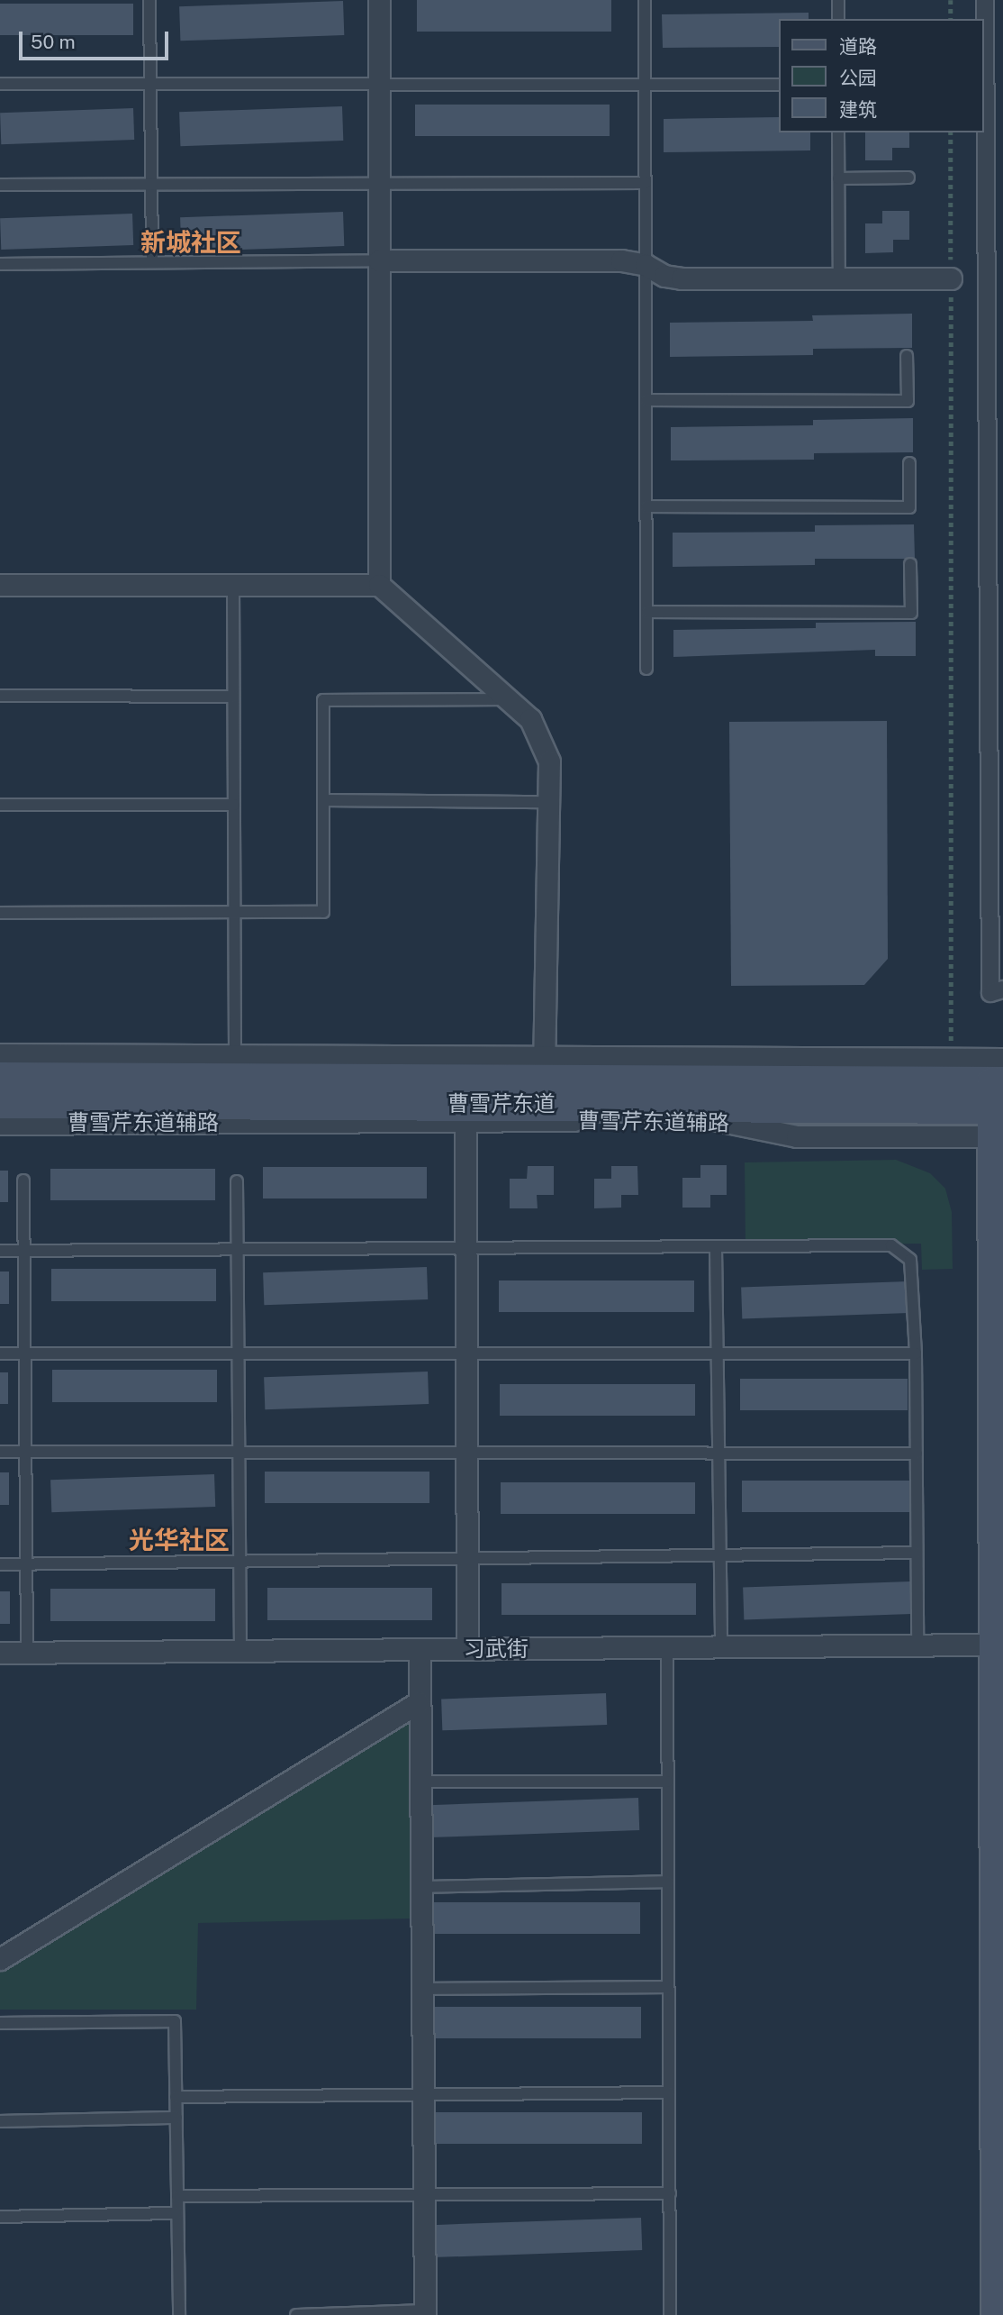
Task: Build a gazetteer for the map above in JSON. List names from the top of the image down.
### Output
{
  "streets": {
    "main road": ["曹雪芹东道"],
    "street": ["曹雪芹东道辅路", "习武街"]
  },
  "crossings": [
    ["曹雪芹东道", "曹雪芹东道辅路"]
  ],
  "districts": ["新城社区", "光华社区"],
  "legend": ["道路", "公园", "建筑"],
  "scale_bar": "50 m"
}
